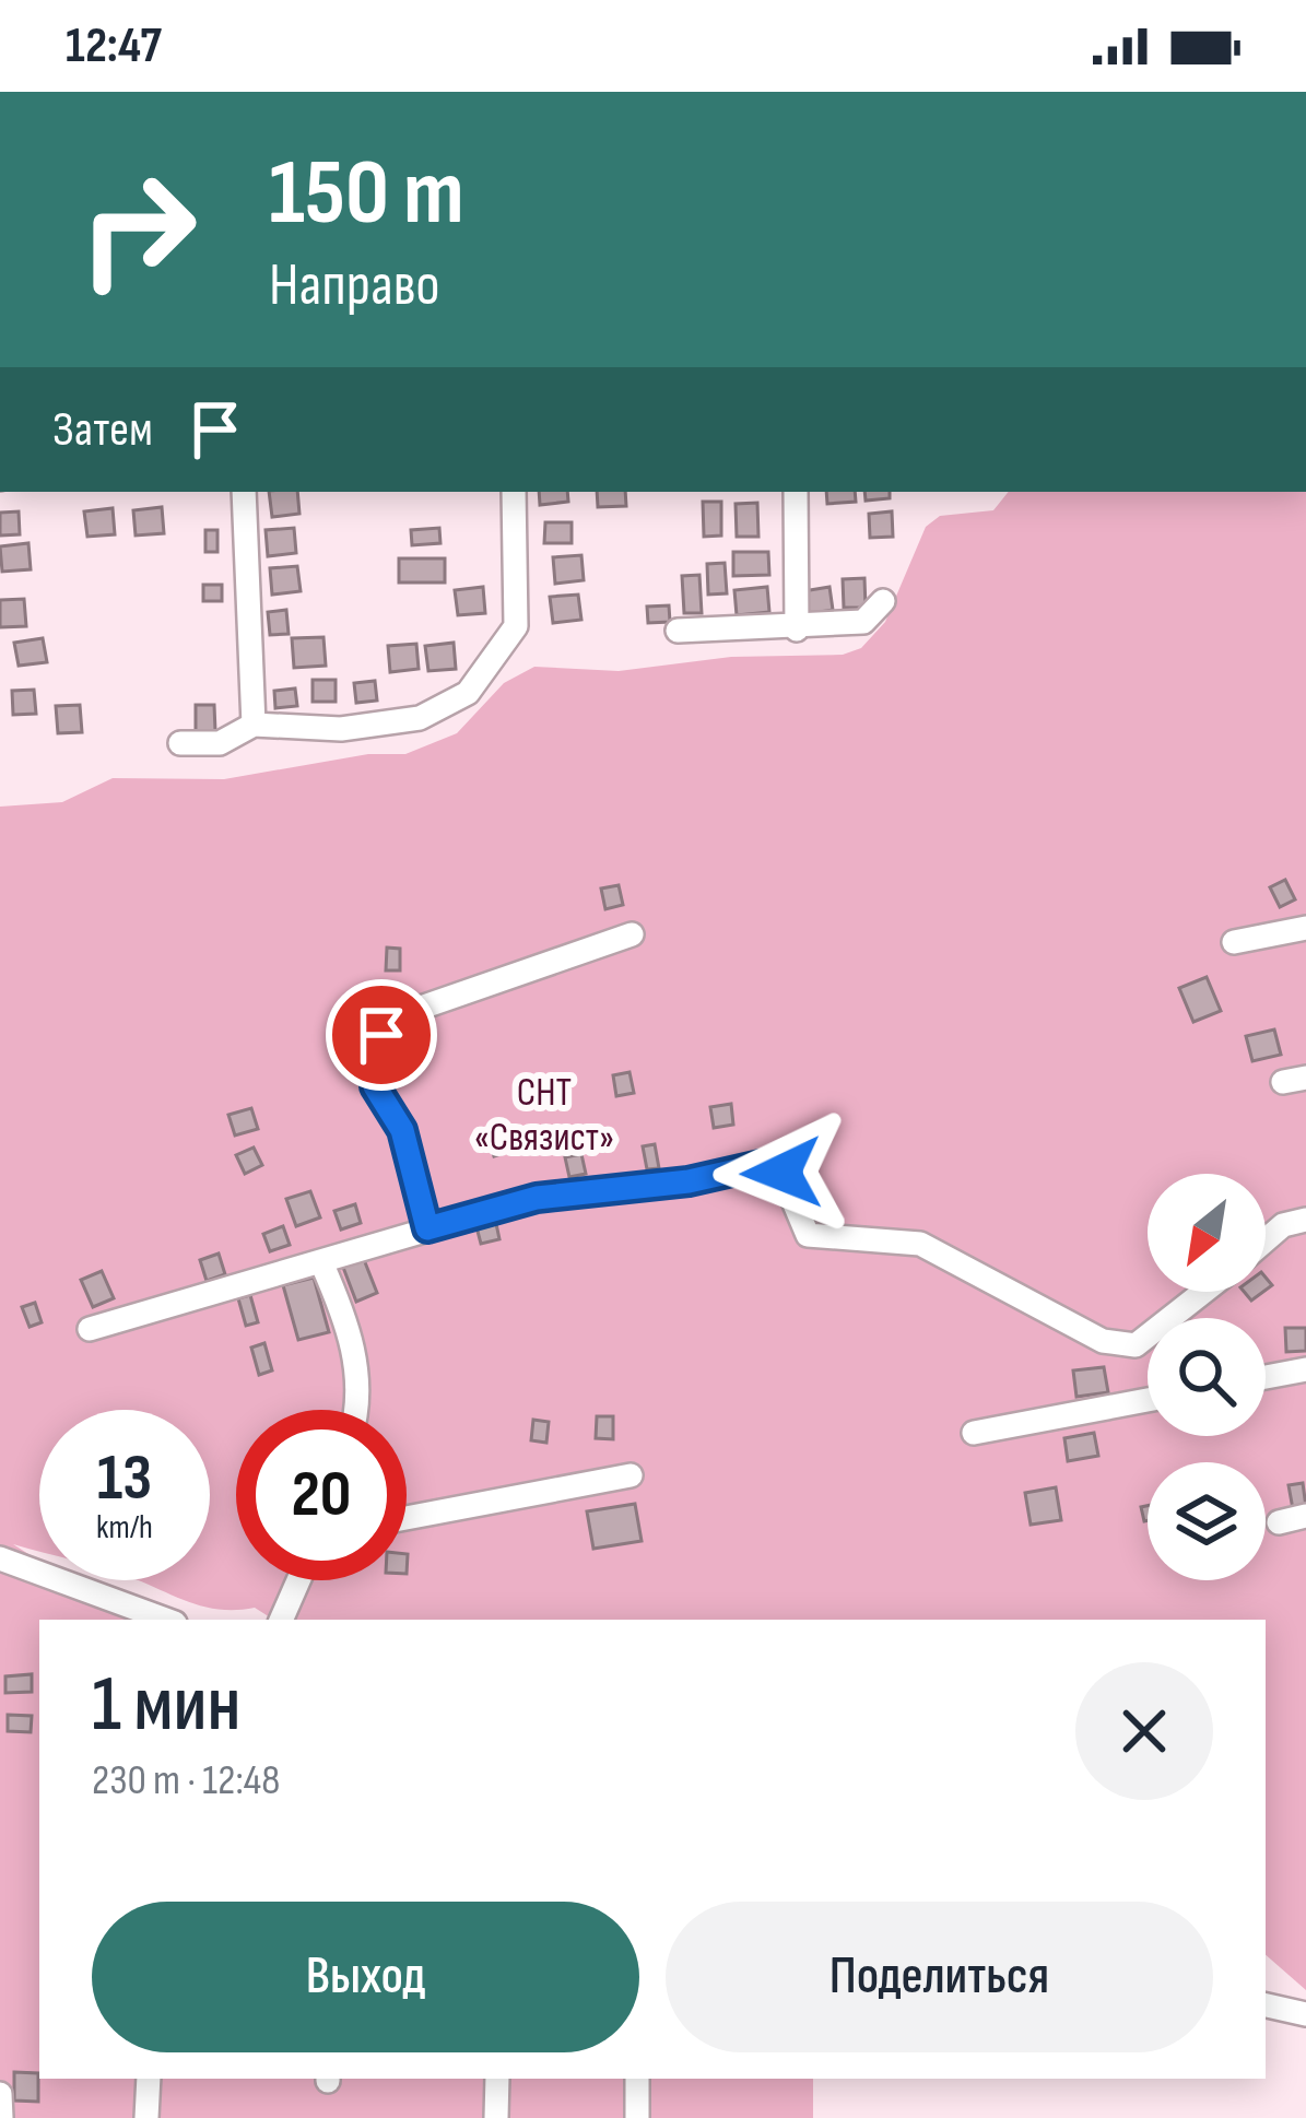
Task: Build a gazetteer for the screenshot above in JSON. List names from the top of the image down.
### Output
{
  "parks": ["СНТ «Связист»"],
  "north": "bottom left",
  "page": {
    "status": "12:47",
    "turn": ["150 m", "Направо"],
    "then": "Затем",
    "speed": "13 km/h",
    "limit": "20",
    "heading": ["1 мин", "230 m · 12:48"],
    "buttons": ["Выход", "Поделиться"]
  }
}
